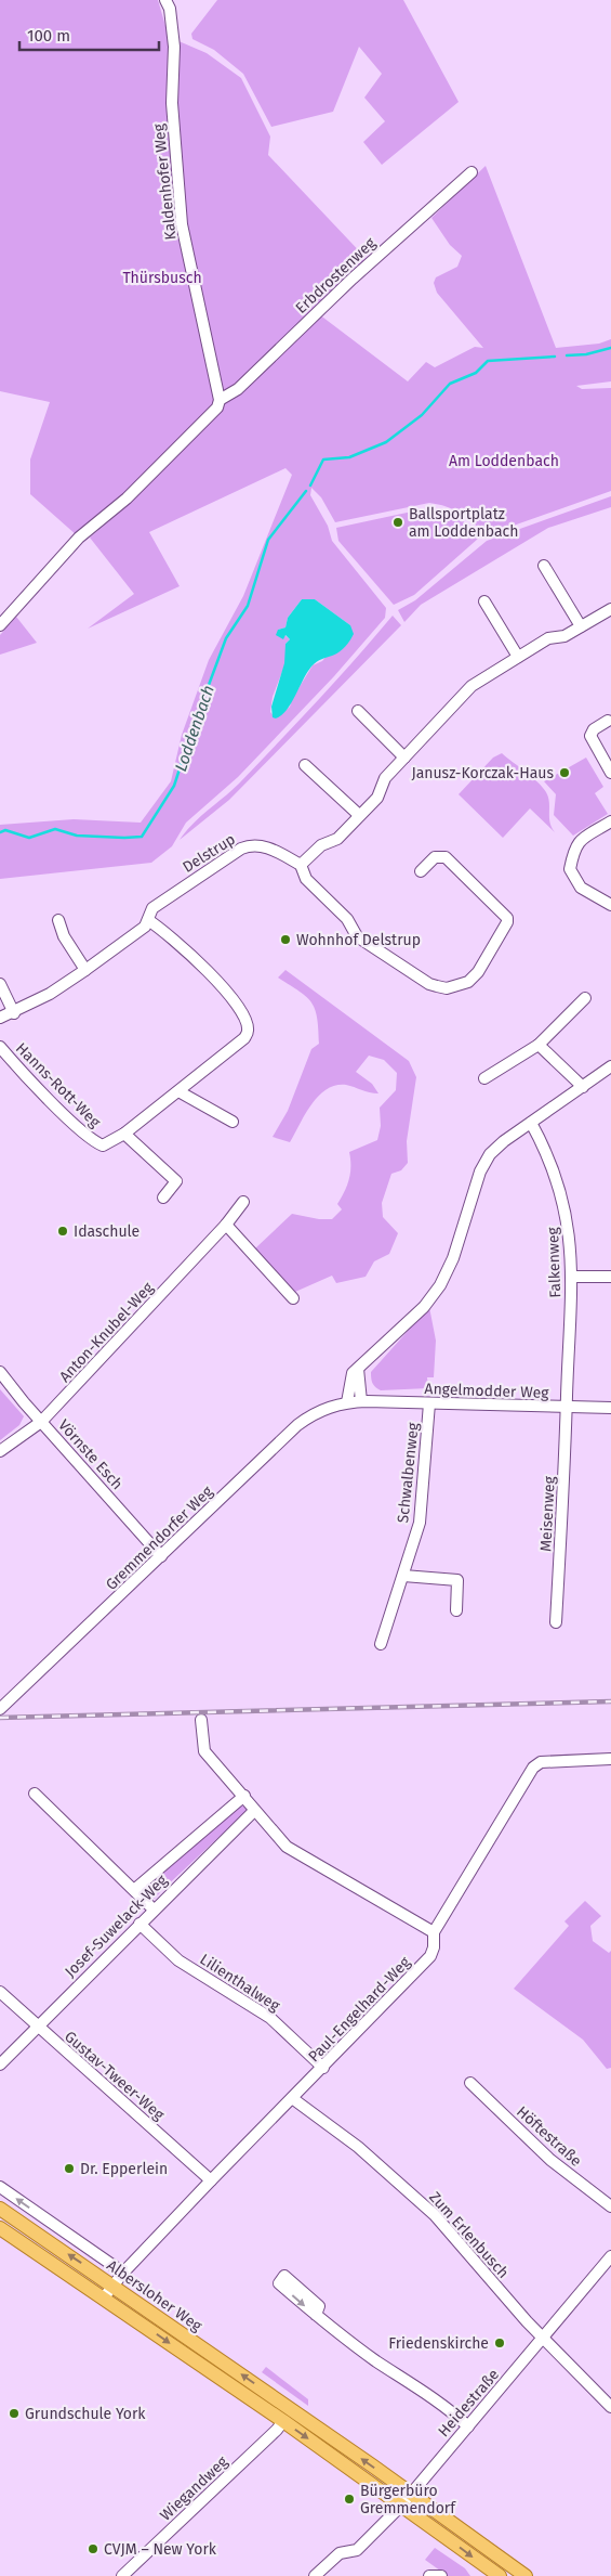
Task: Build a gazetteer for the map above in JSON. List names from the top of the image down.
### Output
{
  "streets": {
    "main road": ["Albersloher Weg"],
    "street": [
      "Kaldenhofer Weg",
      "Erbdrostenweg",
      "Delstrup",
      "Hanns-Rott-Weg",
      "Falkenweg",
      "Anton-Knubel-Weg",
      "Angelmodder Weg",
      "Vörnste Esch",
      "Schwalbenweg",
      "Meisenweg",
      "Gremmendorfer Weg",
      "Josef-Suwelack-Weg",
      "Lilienthalweg",
      "Paul-Engelhard-Weg",
      "Gustav-Tweer-Weg",
      "Höftestraße",
      "Zum Erlenbusch",
      "Heidestraße",
      "Wiegandweg"
    ]
  },
  "crossings": [
    ["Kaldenhofer Weg", "Erbdrostenweg"],
    ["Delstrup", "Hanns-Rott-Weg"],
    ["Falkenweg", "Angelmodder Weg"],
    ["Falkenweg", "Meisenweg"],
    ["Anton-Knubel-Weg", "Vörnste Esch"],
    ["Angelmodder Weg", "Schwalbenweg"],
    ["Angelmodder Weg", "Meisenweg"],
    ["Angelmodder Weg", "Gremmendorfer Weg"],
    ["Vörnste Esch", "Gremmendorfer Weg"],
    ["Josef-Suwelack-Weg", "Lilienthalweg"],
    ["Josef-Suwelack-Weg", "Gustav-Tweer-Weg"],
    ["Lilienthalweg", "Paul-Engelhard-Weg"],
    ["Paul-Engelhard-Weg", "Gustav-Tweer-Weg"],
    ["Paul-Engelhard-Weg", "Zum Erlenbusch"],
    ["Paul-Engelhard-Weg", "Albersloher Weg"],
    ["Zum Erlenbusch", "Heidestraße"],
    ["Albersloher Weg", "Heidestraße"],
    ["Albersloher Weg", "Wiegandweg"]
  ],
  "water": ["Loddenbach"],
  "parks": ["Thürsbusch", "Am Loddenbach"],
  "places": [
    "Ballsportplatz am Loddenbach",
    "Janusz-Korczak-Haus",
    "Wohnhof Delstrup",
    "Idaschule",
    "Dr. Epperlein",
    "Friedenskirche",
    "Grundschule York",
    "Bürgerbüro Gremmendorf",
    "CVJM – New York"
  ],
  "scale_bar": "100 m"
}
